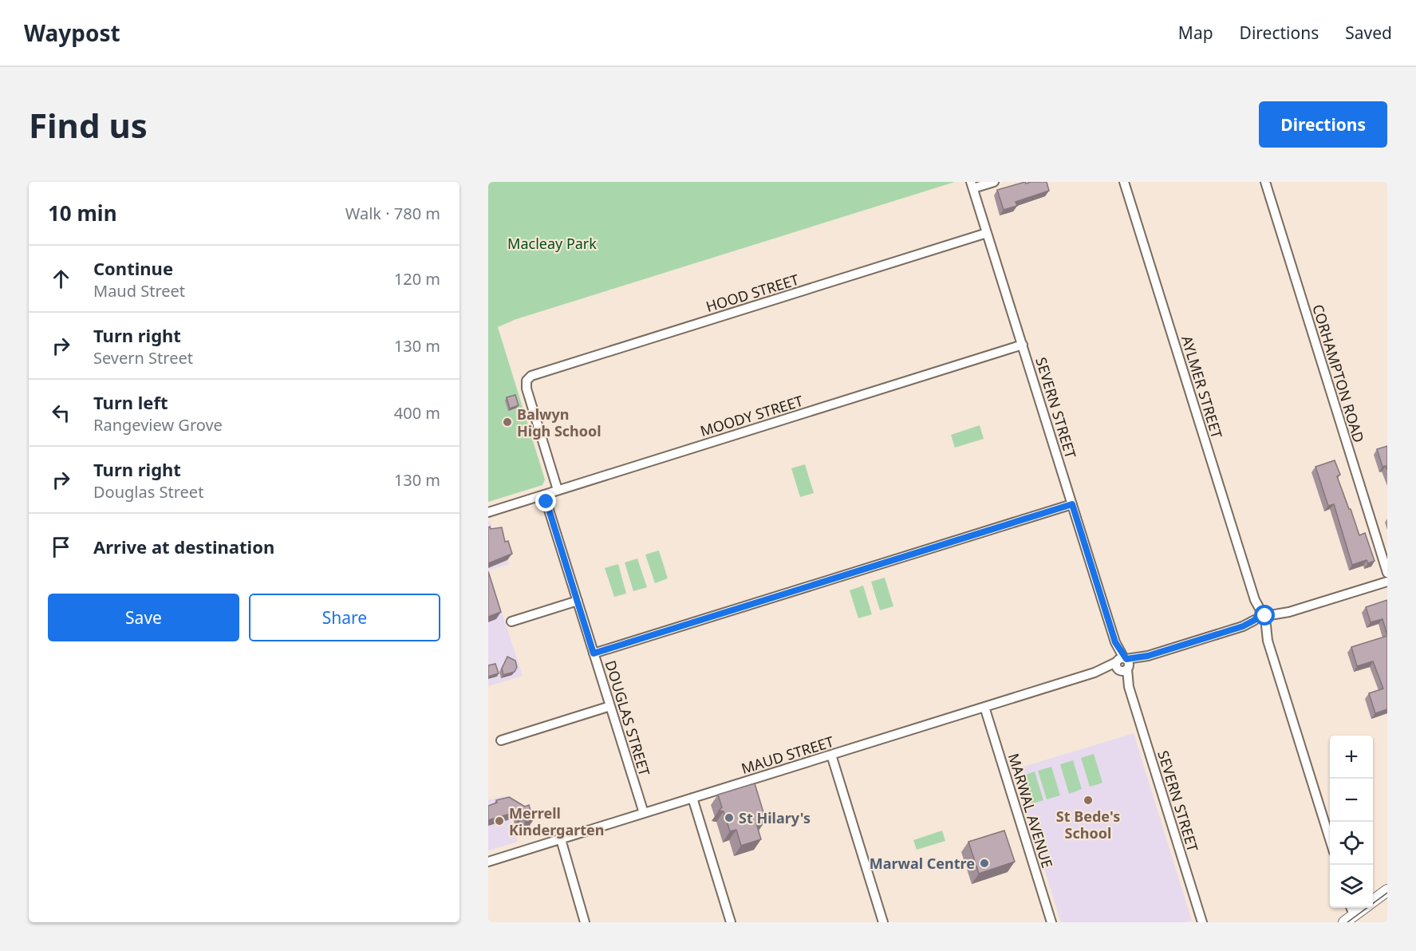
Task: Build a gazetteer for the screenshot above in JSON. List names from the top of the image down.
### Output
{
  "streets": {
    "street": [
      "HOOD STREET",
      "CORHAMPTON ROAD",
      "AYLMER STREET",
      "SEVERN STREET",
      "MOODY STREET",
      "DOUGLAS STREET",
      "MAUD STREET",
      "MARWAL AVENUE"
    ]
  },
  "crossings": [
    ["HOOD STREET", "SEVERN STREET"],
    ["HOOD STREET", "MOODY STREET"],
    ["AYLMER STREET", "MAUD STREET"],
    ["SEVERN STREET", "MOODY STREET"],
    ["SEVERN STREET", "MAUD STREET"],
    ["MOODY STREET", "DOUGLAS STREET"],
    ["DOUGLAS STREET", "MAUD STREET"],
    ["MAUD STREET", "MARWAL AVENUE"]
  ],
  "parks": ["Macleay Park"],
  "places": [
    "Balwyn High School",
    "St Bede's School",
    "St Hilary's",
    "Merrell Kindergarten",
    "Marwal Centre"
  ],
  "page": {
    "header": "Waypost",
    "nav": ["Map", "Directions", "Saved"],
    "buttons": [
      "Directions",
      ["Save", "Share"]
    ],
    "title": "Find us",
    "heading": ["10 min", "Walk · 780 m"],
    "list": [
      ["Continue", "Maud Street", "120 m"],
      ["Turn right", "Severn Street", "130 m"],
      ["Turn left", "Rangeview Grove", "400 m"],
      ["Turn right", "Douglas Street", "130 m"],
      "Arrive at destination"
    ],
    "map_buttons": ["+", "−"]
  }
}
